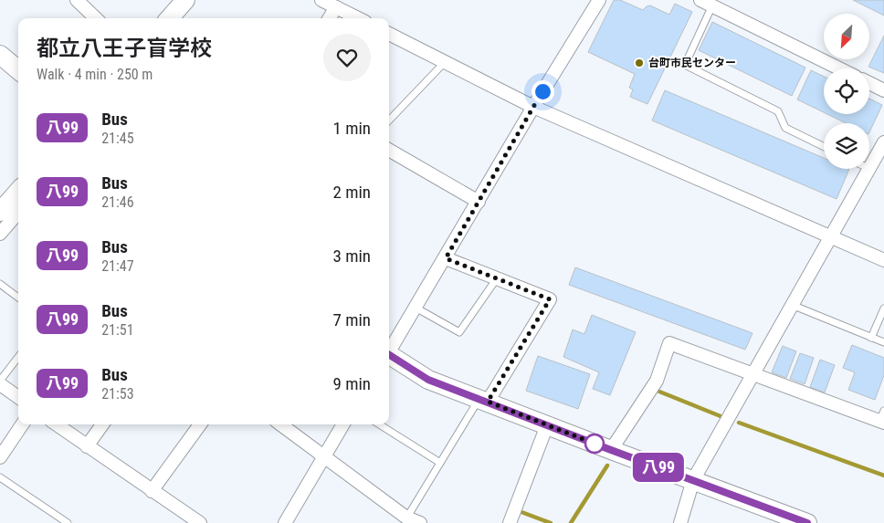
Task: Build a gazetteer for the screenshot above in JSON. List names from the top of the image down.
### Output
{
  "places": ["台町市民センター"],
  "lines": ["bus line 八99"],
  "north": "bottom left",
  "page": {
    "on_map": "八99",
    "heading": ["都立八王子盲学校", "Walk · 4 min · 250 m"],
    "list": [
      {
        "mark": "八99",
        "name": "Bus",
        "note": "21:45",
        "value": "1 min"
      },
      {
        "mark": "八99",
        "name": "Bus",
        "note": "21:46",
        "value": "2 min"
      },
      {
        "mark": "八99",
        "name": "Bus",
        "note": "21:47",
        "value": "3 min"
      },
      {
        "mark": "八99",
        "name": "Bus",
        "note": "21:51",
        "value": "7 min"
      },
      {
        "mark": "八99",
        "name": "Bus",
        "note": "21:53",
        "value": "9 min"
      }
    ]
  }
}
